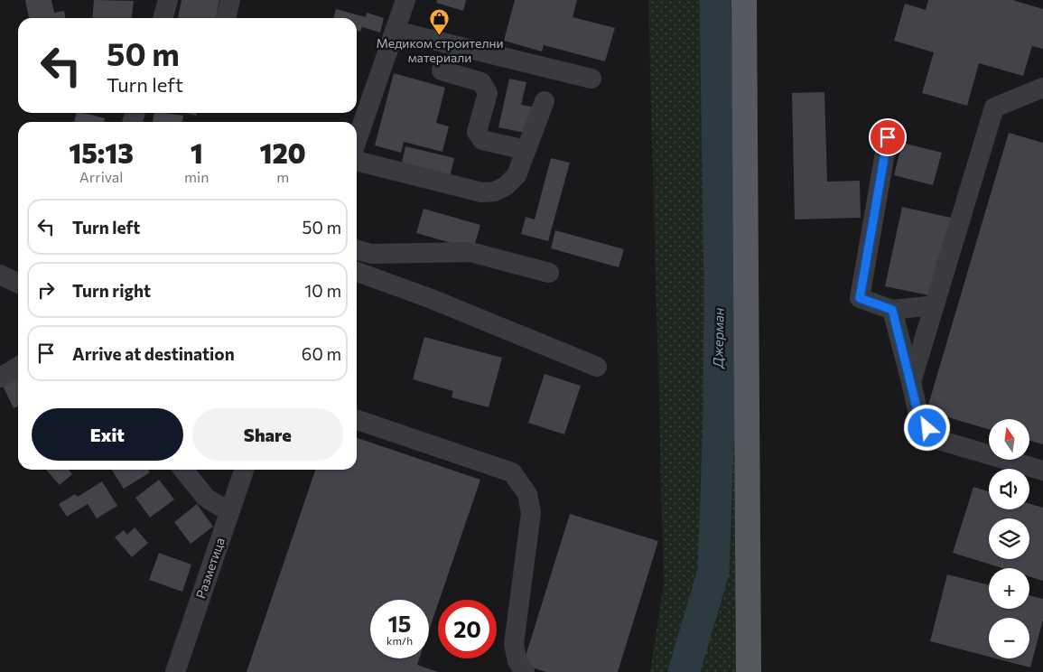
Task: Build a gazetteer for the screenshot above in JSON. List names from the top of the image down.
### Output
{
  "streets": {
    "street": ["Разметица"]
  },
  "water": ["Джерман"],
  "places": {
    "shop": ["Медиком строителни материали"]
  },
  "north": "top",
  "page": {
    "turn": ["50 m", "Turn left"],
    "eta": [
      "15:13",
      "Arrival",
      "1",
      "min",
      "120",
      "m"
    ],
    "list": [
      {
        "name": "Turn left",
        "value": "50 m"
      },
      {
        "name": "Turn right",
        "value": "10 m"
      },
      {
        "name": "Arrive at destination",
        "value": "60 m"
      }
    ],
    "buttons": ["Exit", "Share"],
    "map_buttons": ["+", "−"],
    "speed": "15 km/h",
    "limit": "20"
  }
}
